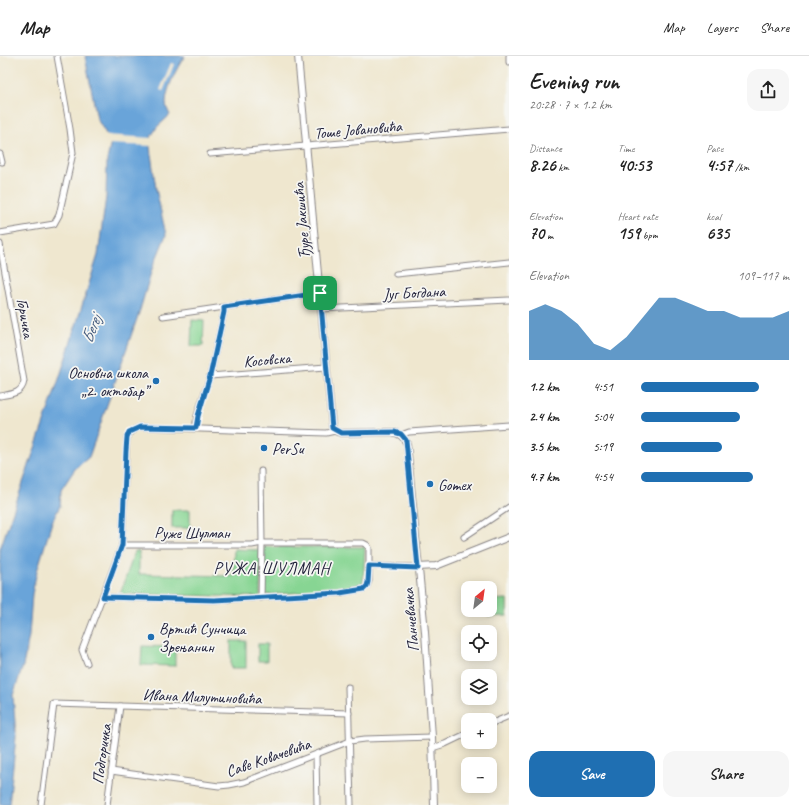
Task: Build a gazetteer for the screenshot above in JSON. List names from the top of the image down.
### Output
{
  "streets": {
    "street": [
      "Тоше Јовановића",
      "Ђуре Јакшића",
      "Југ Богдана",
      "Горичка",
      "Косовска",
      "Руже Шулман",
      "Панчевачка",
      "Ивана Милутиновића",
      "Подгоричка",
      "Саве Ковачевића"
    ]
  },
  "crossings": [
    ["Тоше Јовановића", "Ђуре Јакшића"],
    ["Ђуре Јакшића", "Југ Богдана"],
    ["Ђуре Јакшића", "Косовска"],
    ["Панчевачка", "Саве Ковачевића"],
    ["Ивана Милутиновића", "Подгоричка"],
    ["Подгоричка", "Саве Ковачевића"]
  ],
  "districts": ["РУЖА ШУЛМАН"],
  "water": ["Бегеј"],
  "places": [
    "Основна школа „2. октобар”",
    "PerSu",
    "Gomex",
    "Вртић Сунчица Зрењанин"
  ],
  "north": "top right",
  "page": {
    "header": "Map",
    "nav": ["Map", "Layers", "Share"],
    "heading": ["Evening run", "20:28 · 7 × 1.2 km"],
    "stats": [
      ["Distance", "8.26 km"],
      ["Time", "40:53"],
      ["Pace", "4:57 /km"],
      ["Elevation", "70 m"],
      ["Heart rate", "159 bpm"],
      ["kcal", "635"]
    ],
    "chart": ["Elevation", "109–117 m"],
    "list": [
      {
        "name": "1.2 km",
        "note": "4:51"
      },
      {
        "name": "2.4 km",
        "note": "5:04"
      },
      {
        "name": "3.5 km",
        "note": "5:19"
      },
      {
        "name": "4.7 km",
        "note": "4:54"
      }
    ],
    "map_buttons": ["+", "−"],
    "buttons": ["Save", "Share"]
  }
}
